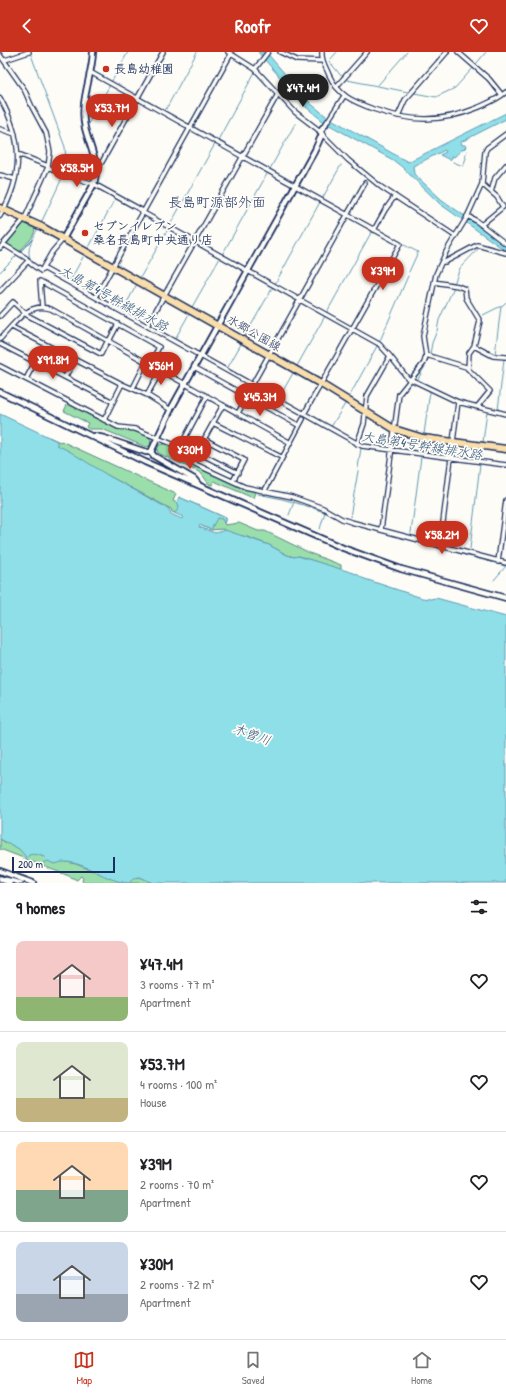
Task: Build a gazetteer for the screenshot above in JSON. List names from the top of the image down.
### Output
{
  "streets": {
    "main road": ["水郷公園線"]
  },
  "districts": ["長島町源部外面"],
  "water": ["大島第4号幹線排水路", "木曽川"],
  "places": ["長島幼稚園", "セブンイレブン 桑名長島町中央通り店"],
  "scale_bar": "200 m",
  "page": {
    "header": "Roofr",
    "price": [
      "¥47.4M",
      "¥53.7M",
      "¥58.5M",
      "¥39M",
      "¥91.8M",
      "¥56M",
      "¥45.3M",
      "¥30M",
      "¥58.2M"
    ],
    "scale": "200 m",
    "heading": "9 homes",
    "list": [
      {
        "name": "¥47.4M",
        "note": "3 rooms · 77 m² · Apartment"
      },
      {
        "name": "¥53.7M",
        "note": "4 rooms · 100 m² · House"
      },
      {
        "name": "¥39M",
        "note": "2 rooms · 70 m² · Apartment"
      },
      {
        "name": "¥30M",
        "note": "2 rooms · 72 m² · Apartment"
      }
    ],
    "tabs": ["Map", "Saved", "Home"]
  }
}
